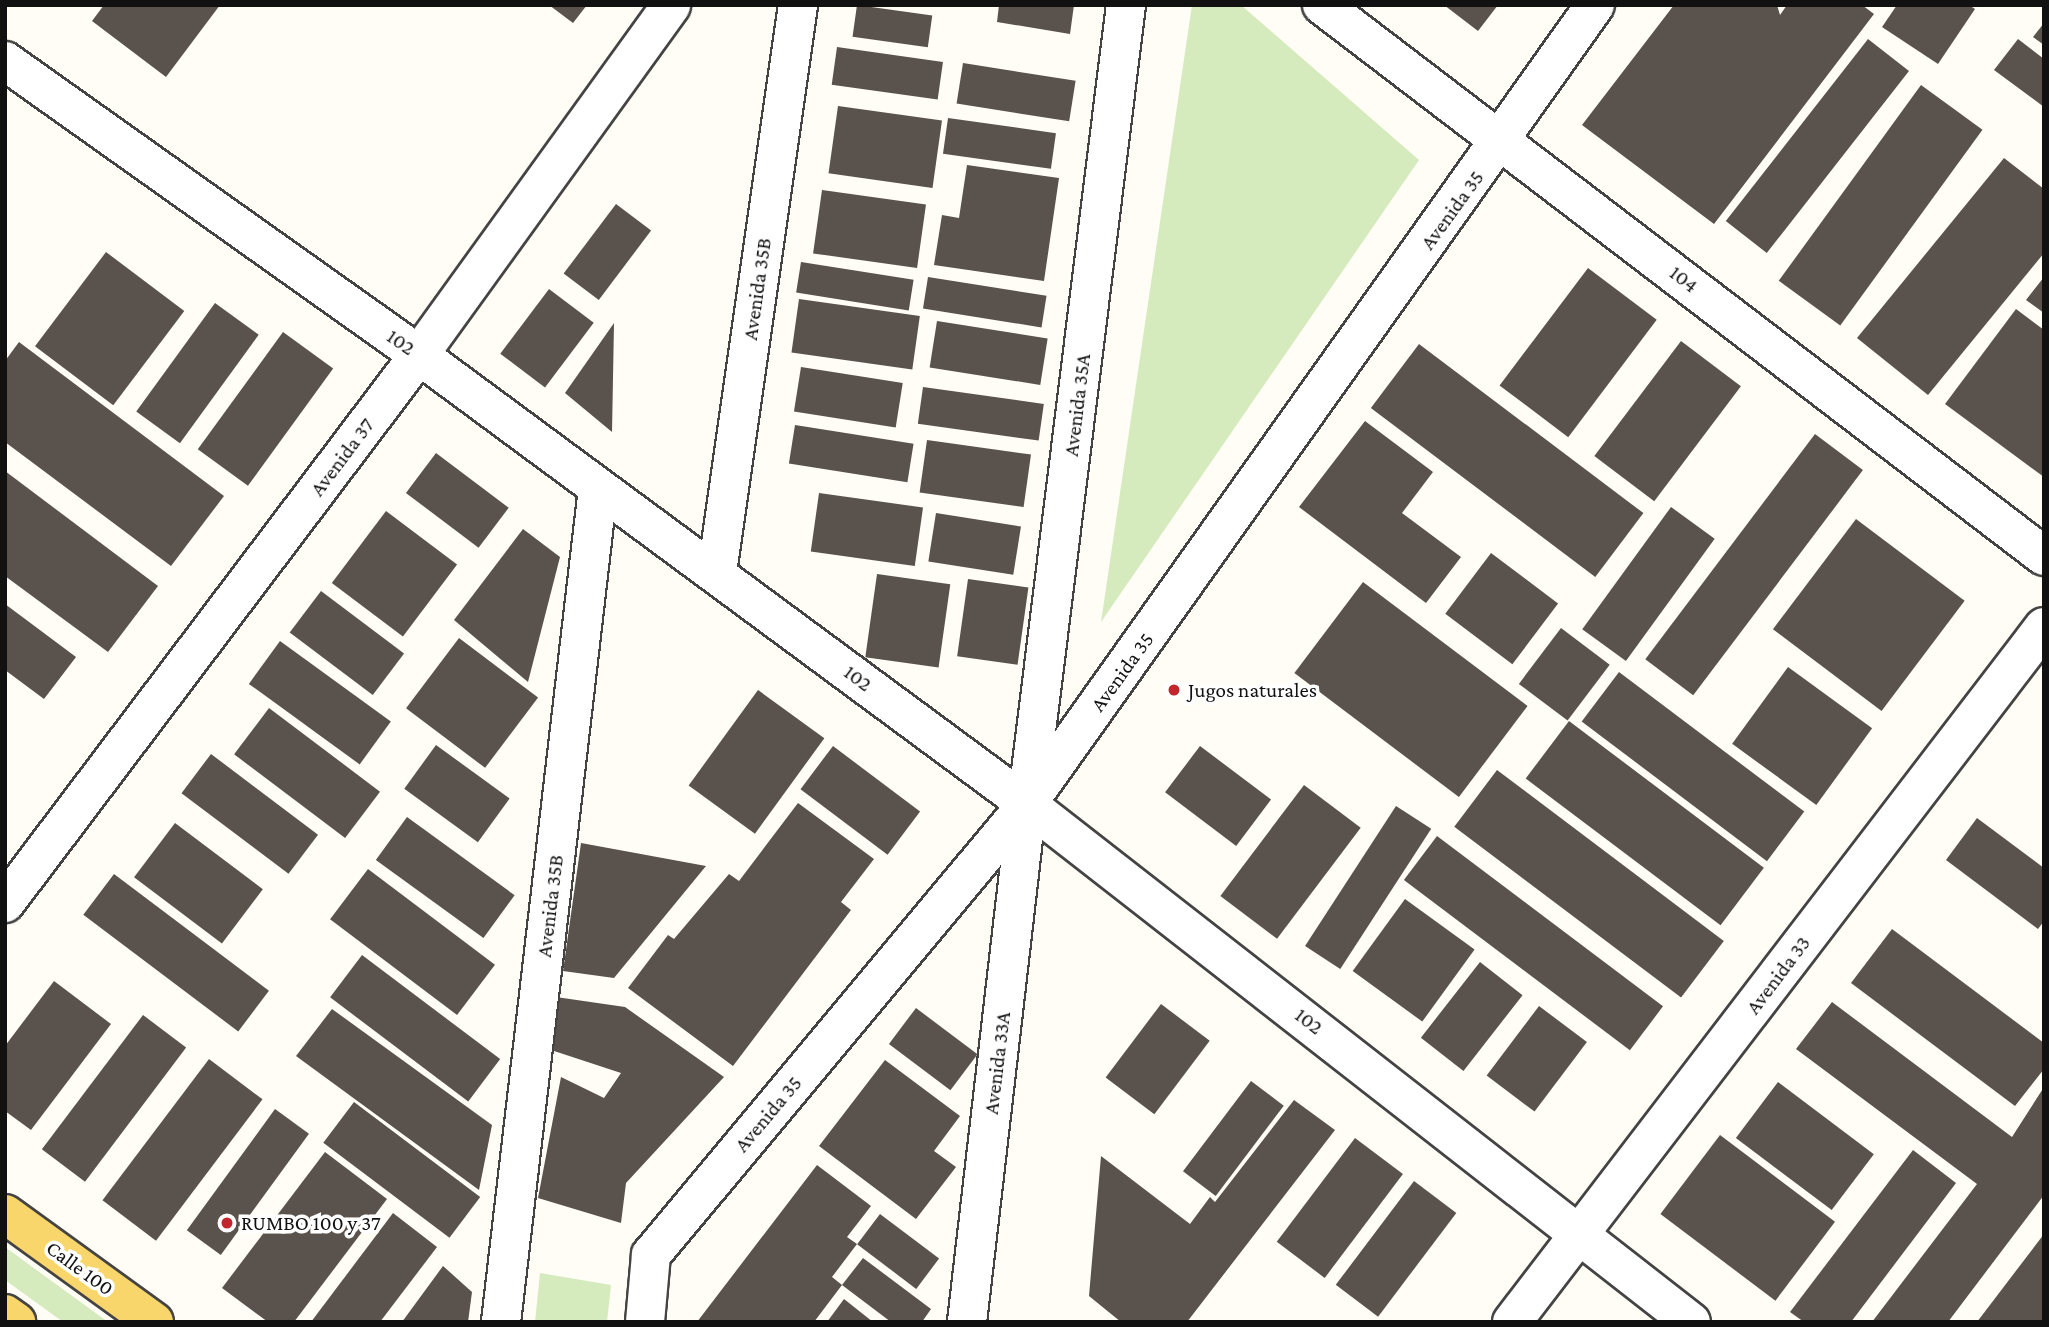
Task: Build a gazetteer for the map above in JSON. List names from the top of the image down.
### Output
{
  "streets": {
    "main road": ["Calle 100"],
    "street": [
      "Avenida 35",
      "104",
      "Avenida 35B",
      "102",
      "Avenida 35A",
      "Avenida 37",
      "Avenida 33",
      "Avenida 33A"
    ]
  },
  "crossings": [
    ["Avenida 35", "104"],
    ["Avenida 35", "102"],
    ["Avenida 35", "Avenida 35A"],
    ["Avenida 35", "Avenida 33A"],
    ["Avenida 35B", "102"],
    ["102", "Avenida 35A"],
    ["102", "Avenida 37"],
    ["102", "Avenida 33"],
    ["102", "Avenida 33A"],
    ["Avenida 35A", "Avenida 33A"]
  ],
  "places": ["Jugos naturales", "RUMBO 100 y 37"]
}
